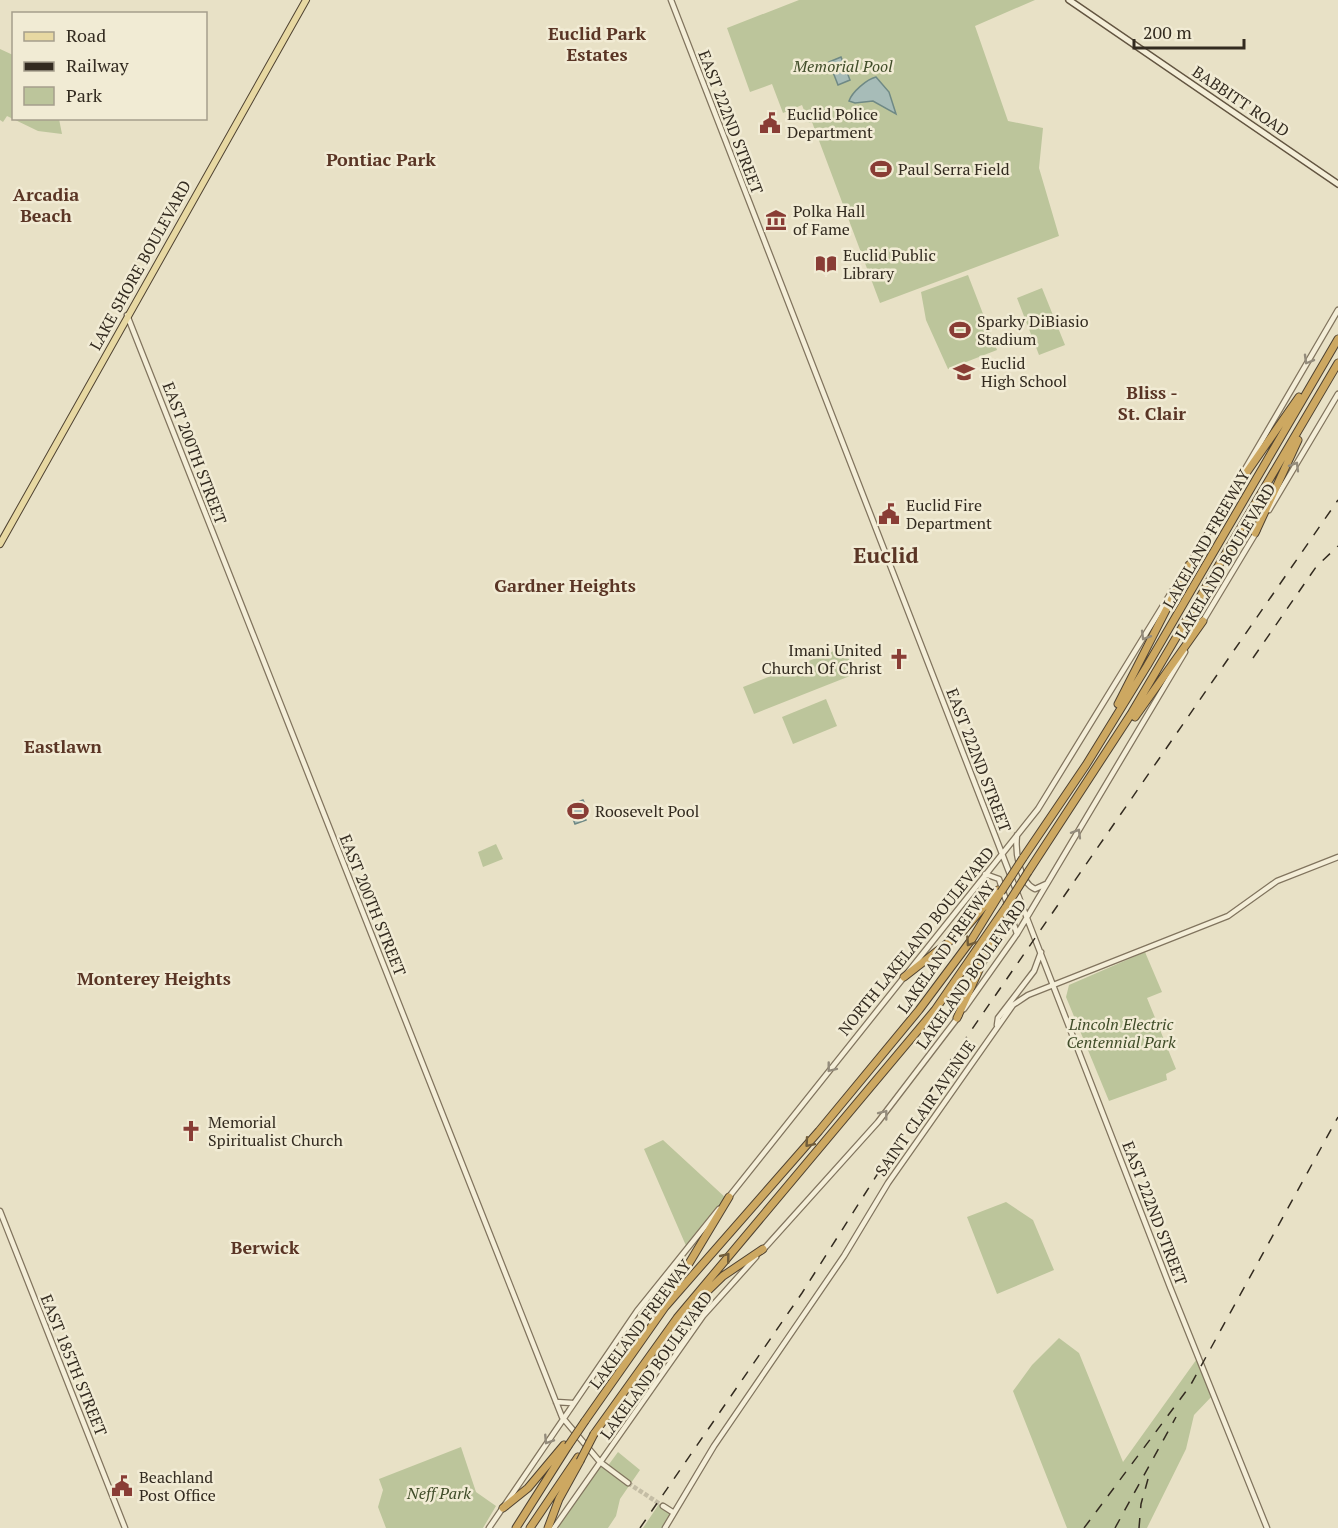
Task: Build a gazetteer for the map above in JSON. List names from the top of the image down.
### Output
{
  "streets": {
    "highway": ["LAKELAND FREEWAY"],
    "main road": ["BABBITT ROAD", "LAKE SHORE BOULEVARD"],
    "street": [
      "EAST 222ND STREET",
      "EAST 200TH STREET",
      "LAKELAND BOULEVARD",
      "NORTH LAKELAND BOULEVARD",
      "SAINT CLAIR AVENUE",
      "EAST 185TH STREET"
    ]
  },
  "crossings": [
    ["EAST 222ND STREET", "LAKELAND BOULEVARD"],
    ["EAST 222ND STREET", "NORTH LAKELAND BOULEVARD"],
    ["EAST 222ND STREET", "SAINT CLAIR AVENUE"],
    ["LAKE SHORE BOULEVARD", "EAST 200TH STREET"],
    ["EAST 200TH STREET", "LAKELAND BOULEVARD"],
    ["EAST 200TH STREET", "NORTH LAKELAND BOULEVARD"]
  ],
  "one_way": ["LAKELAND BOULEVARD", "NORTH LAKELAND BOULEVARD"],
  "districts": [
    "Euclid Park Estates",
    "Pontiac Park",
    "Arcadia Beach",
    "Bliss - St. Clair",
    "Euclid",
    "Gardner Heights",
    "Eastlawn",
    "Monterey Heights",
    "Berwick"
  ],
  "parks": ["Memorial Pool", "Lincoln Electric Centennial Park", "Neff Park"],
  "places": {
    "public building": ["Euclid Police Department", "Euclid Fire Department", "Beachland Post Office"],
    "sports": ["Paul Serra Field", "Sparky DiBiasio Stadium", "Roosevelt Pool"],
    "museum": ["Polka Hall of Fame"],
    "library": ["Euclid Public Library"],
    "school or university": ["Euclid High School"],
    "church": ["Imani United Church Of Christ", "Memorial Spiritualist Church"]
  },
  "legend": ["Road", "Railway", "Park"],
  "scale_bar": "200 m"
}
